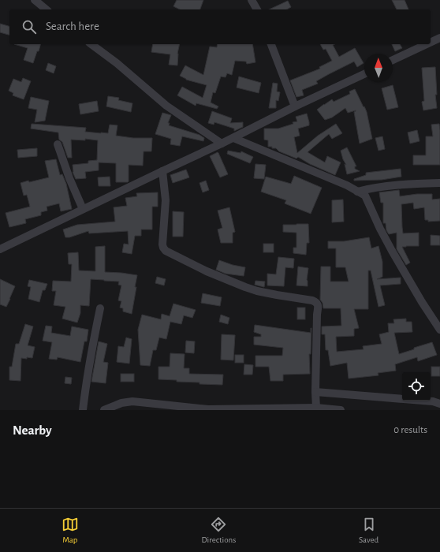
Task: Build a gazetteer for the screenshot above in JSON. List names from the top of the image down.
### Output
{
  "north": "top",
  "page": {
    "search": "Search here",
    "heading": ["Nearby", "0 results"],
    "nav": ["Map", "Directions", "Saved"]
  }
}
